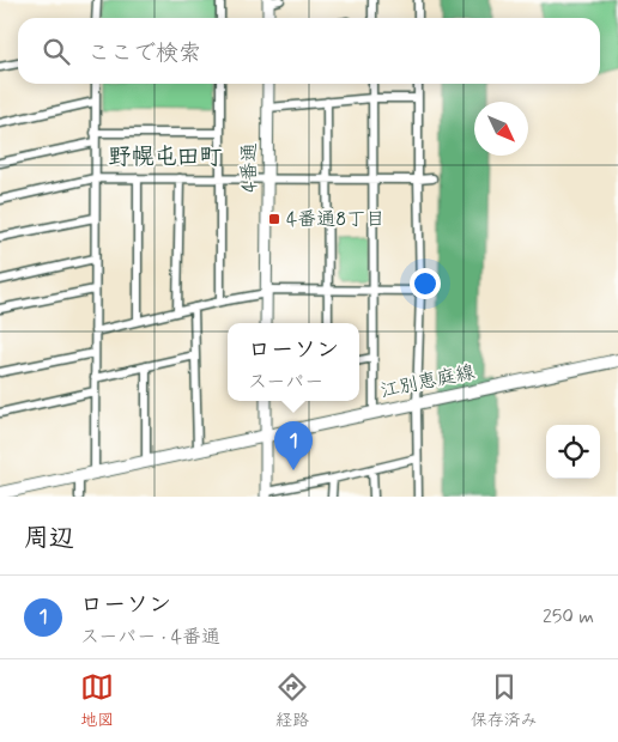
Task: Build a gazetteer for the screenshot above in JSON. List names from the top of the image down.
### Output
{
  "streets": {
    "main road": ["江別恵庭線"],
    "street": ["4番通"]
  },
  "districts": ["野幌屯田町"],
  "places": {
    "transit": ["4番通8丁目"]
  },
  "north": "bottom right",
  "page": {
    "search": "ここで検索",
    "popup": ["ローソン", "スーパー"],
    "pins": "1",
    "heading": "周辺",
    "list": [
      {
        "mark": "1",
        "name": "ローソン",
        "note": "スーパー · 4番通",
        "value": "250 m"
      }
    ],
    "nav": ["地図", "経路", "保存済み"]
  }
}
